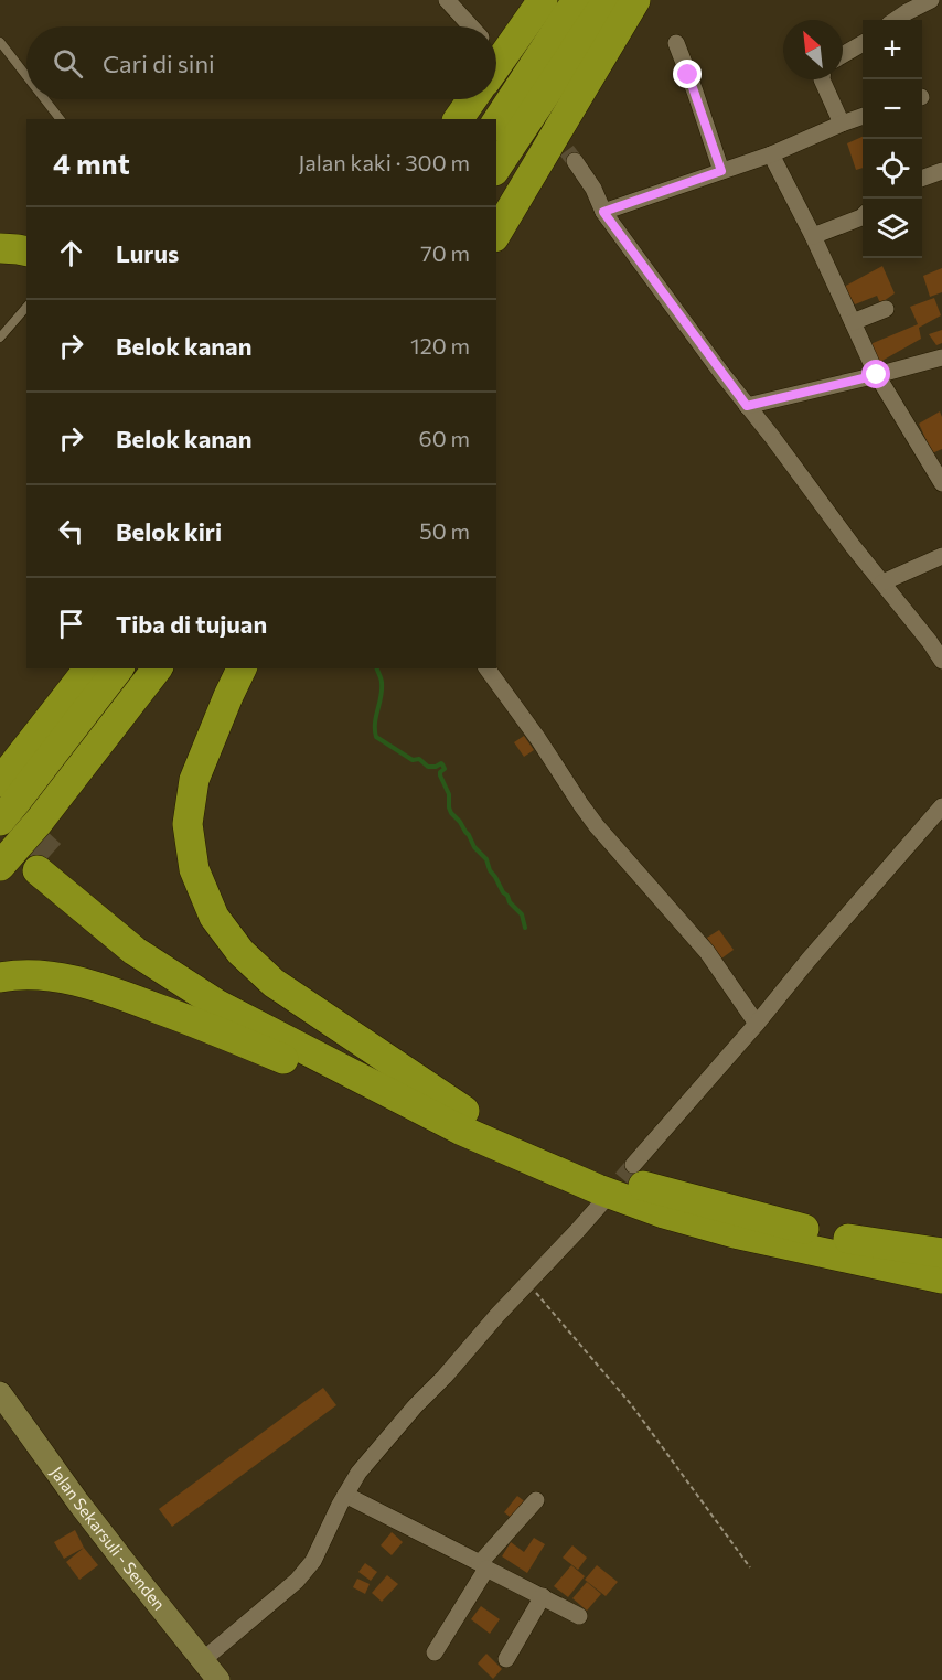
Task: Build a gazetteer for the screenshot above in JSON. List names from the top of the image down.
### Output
{
  "streets": {
    "street": ["Jalan Sekarsuli - Senden"]
  },
  "north": "top left",
  "page": {
    "map_buttons": ["+", "−"],
    "search": "Cari di sini",
    "heading": ["4 mnt", "Jalan kaki · 300 m"],
    "list": [
      ["Lurus", "70 m"],
      ["Belok kanan", "120 m"],
      ["Belok kanan", "60 m"],
      ["Belok kiri", "50 m"],
      "Tiba di tujuan"
    ]
  }
}
